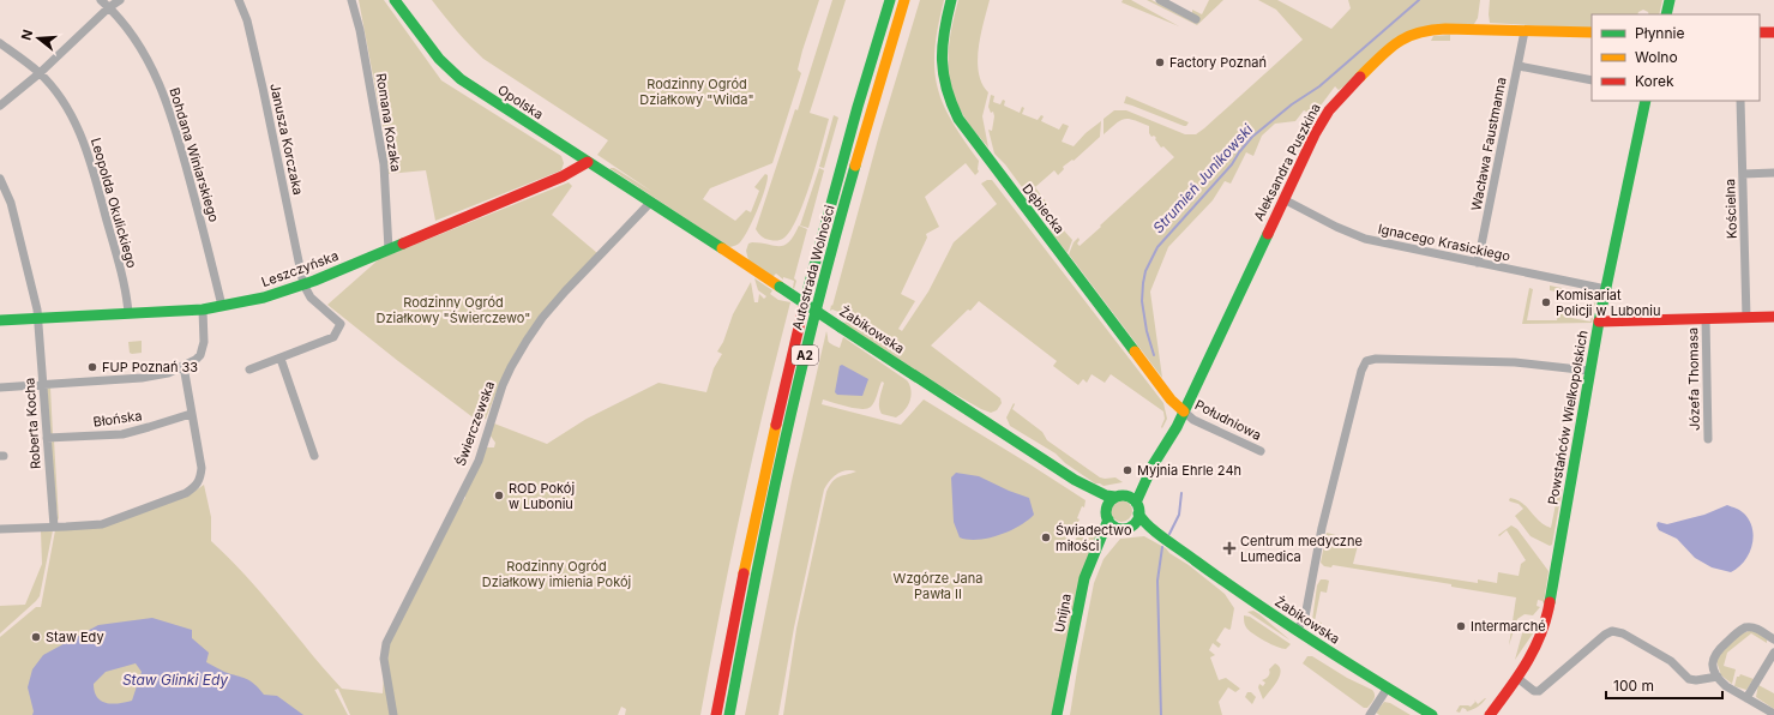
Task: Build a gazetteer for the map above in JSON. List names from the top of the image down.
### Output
{
  "streets": {
    "main road": [
      "Opolska",
      "Aleksandra Puszkina",
      "Dębiecka",
      "Autostrada Wolności",
      "Leszczyńska",
      "Żabikowska",
      "A2",
      "Powstańców Wielkopolskich",
      "Unijna"
    ],
    "street": [
      "Romana Kozaka",
      "Janusza Korczaka",
      "Wacława Faustmanna",
      "Bohdana Winiarskiego",
      "Leopolda Okulickiego",
      "Kościelna",
      "Ignacego Krasickiego",
      "Józefa Thomasa",
      "Błońska",
      "Południowa",
      "Roberta Kocha",
      "Świerczewska"
    ]
  },
  "crossings": [
    ["Opolska", "Leszczyńska"],
    ["Opolska", "Żabikowska"],
    ["Opolska", "Świerczewska"],
    ["Romana Kozaka", "Leszczyńska"],
    ["Janusza Korczaka", "Leszczyńska"],
    ["Wacława Faustmanna", "Aleksandra Puszkina"],
    ["Wacława Faustmanna", "Ignacego Krasickiego"],
    ["Bohdana Winiarskiego", "Leszczyńska"],
    ["Aleksandra Puszkina", "Dębiecka"],
    ["Aleksandra Puszkina", "Ignacego Krasickiego"],
    ["Aleksandra Puszkina", "Żabikowska"],
    ["Aleksandra Puszkina", "Południowa"],
    ["Aleksandra Puszkina", "Unijna"],
    ["Leopolda Okulickiego", "Leszczyńska"],
    ["Dębiecka", "Południowa"],
    ["Ignacego Krasickiego", "Powstańców Wielkopolskich"],
    ["Leszczyńska", "Roberta Kocha"],
    ["Żabikowska", "Świerczewska"],
    ["Żabikowska", "Unijna"],
    ["Błońska", "Roberta Kocha"]
  ],
  "water": ["Strumień Junikowski", "Staw Glinki Edy"],
  "parks": [
    "Rodzinny Ogród Działkowy \"Wilda\"",
    "Rodzinny Ogród Działkowy \"Świerczewo\"",
    "Rodzinny Ogród Działkowy imienia Pokój",
    "Wzgórze Jana Pawła II"
  ],
  "places": {
    "other": [
      "Factory Poznań",
      "Komisariat Policji w Luboniu",
      "FUP Poznań 33",
      "Myjnia Ehrle 24h",
      "ROD Pokój w Luboniu",
      "Świadectwo miłości",
      "Intermarché",
      "Staw Edy"
    ],
    "health": ["Centrum medyczne Lumedica"]
  },
  "legend": ["Płynnie", "Wolno", "Korek"],
  "scale_bar": "100 m",
  "north": "left"
}
